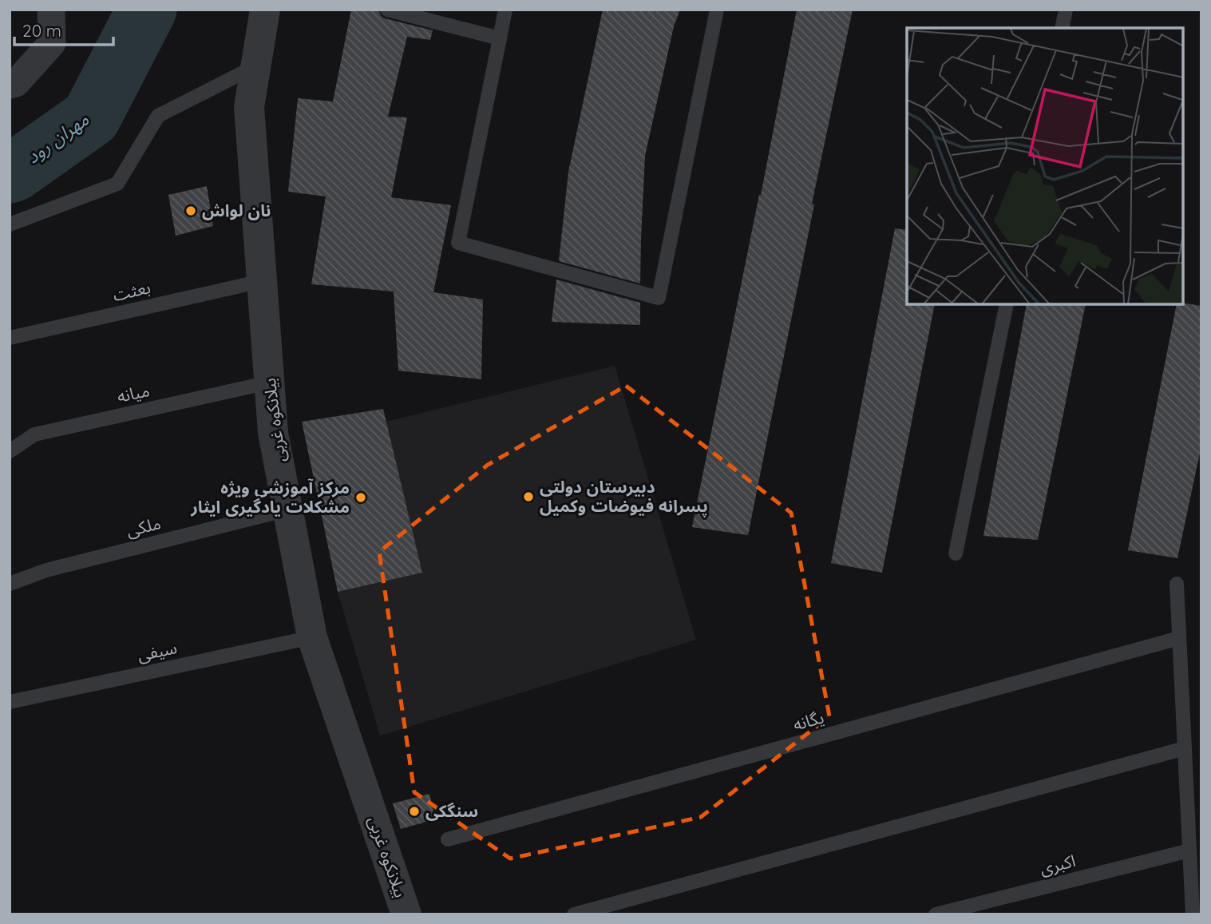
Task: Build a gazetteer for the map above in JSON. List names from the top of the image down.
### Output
{
  "streets": {
    "street": ["بیلانکوه غربی"],
    "lane": [
      "بعثت",
      "میانه",
      "ملکی",
      "سیفی",
      "یگانه",
      "اکبری"
    ]
  },
  "crossings": [
    ["بعثت", "بیلانکوه غربی"],
    ["میانه", "بیلانکوه غربی"],
    ["بیلانکوه غربی", "ملکی"],
    ["بیلانکوه غربی", "سیفی"]
  ],
  "water": ["مهران رود"],
  "places": [
    "نان لواش",
    "دبیرستان دولتی پسرانه فیوضات وکمیل",
    "مرکز آموزشی ویژه مشکلات یادگیری ایثار",
    "سنگکی"
  ],
  "scale_bar": "20 m"
}
